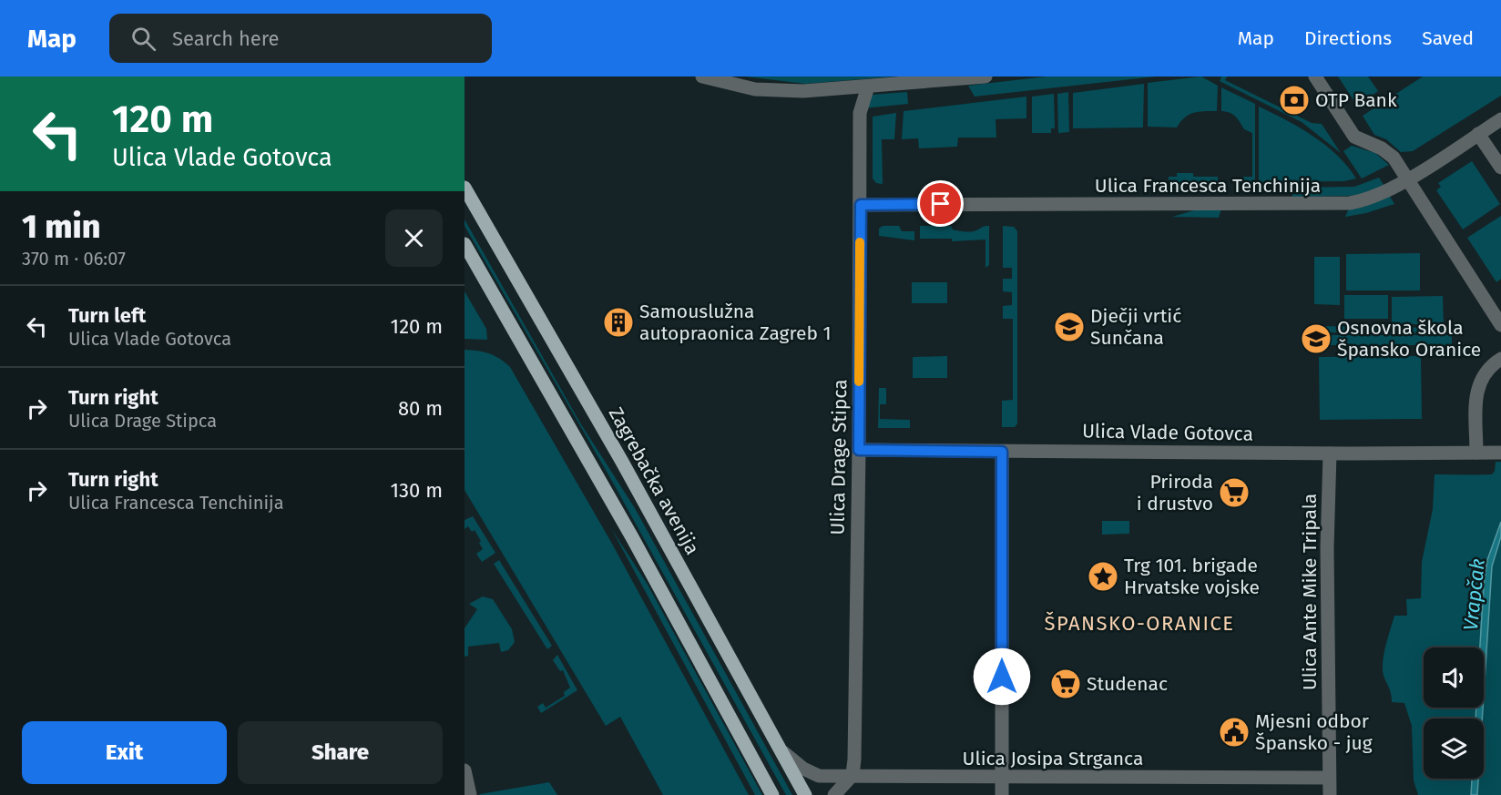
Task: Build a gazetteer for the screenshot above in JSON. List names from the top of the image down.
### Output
{
  "streets": {
    "main road": ["Zagrebačka avenija"],
    "street": [
      "Ulica Francesca Tenchinija",
      "Ulica Vlade Gotovca",
      "Ulica Drage Stipca",
      "Ulica Ante Mike Tripala",
      "Ulica Josipa Strganca"
    ]
  },
  "crossings": [
    ["Ulica Francesca Tenchinija", "Ulica Drage Stipca"],
    ["Ulica Vlade Gotovca", "Ulica Drage Stipca"],
    ["Ulica Vlade Gotovca", "Ulica Ante Mike Tripala"],
    ["Ulica Drage Stipca", "Ulica Josipa Strganca"],
    ["Zagrebačka avenija", "Ulica Josipa Strganca"],
    ["Ulica Ante Mike Tripala", "Ulica Josipa Strganca"]
  ],
  "districts": ["ŠPANSKO-ORANICE"],
  "water": ["Vrapčak"],
  "places": {
    "bank": ["OTP Bank"],
    "building": ["Samouslužna autopraonica Zagreb 1"],
    "school or university": ["Dječji vrtić Sunčana", "Osnovna škola Špansko Oranice"],
    "supermarket": ["Priroda i drustvo", "Studenac"],
    "place": ["Trg 101. brigade Hrvatske vojske"],
    "public building": ["Mjesni odbor Špansko - jug"]
  },
  "page": {
    "header": "Map",
    "search": "Search here",
    "nav": ["Map", "Directions", "Saved"],
    "turn": ["120 m", "Ulica Vlade Gotovca"],
    "heading": ["1 min", "370 m · 06:07"],
    "list": [
      {
        "name": "Turn left",
        "note": "Ulica Vlade Gotovca",
        "value": "120 m"
      },
      {
        "name": "Turn right",
        "note": "Ulica Drage Stipca",
        "value": "80 m"
      },
      {
        "name": "Turn right",
        "note": "Ulica Francesca Tenchinija",
        "value": "130 m"
      }
    ],
    "buttons": ["Exit", "Share"]
  }
}
